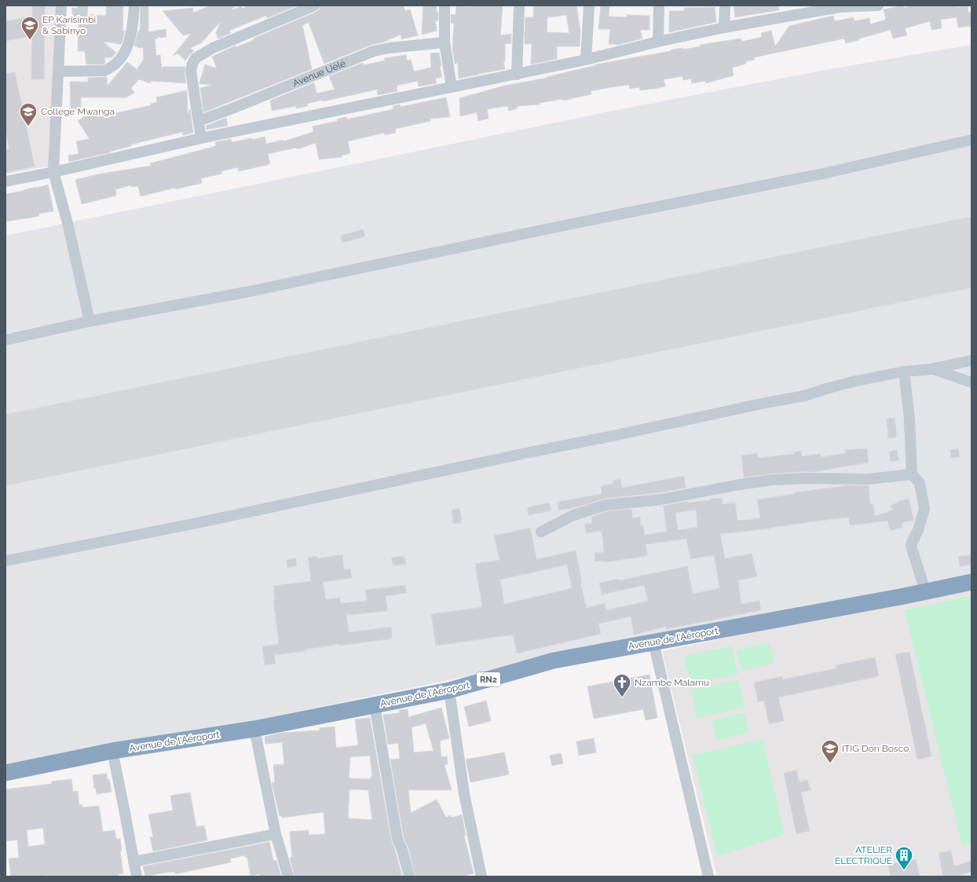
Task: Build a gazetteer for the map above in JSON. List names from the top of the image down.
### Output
{
  "streets": {
    "highway": ["Avenue de l'Aéroport", "RN2"],
    "street": ["Avenue Uélé"]
  },
  "places": {
    "school or university": ["EP Karisimbi & Sabinyo", "Collège Mwanga", "ITIG Don Bosco"],
    "church": ["Nzambe Malamu"],
    "building": ["ATELIER ELECTRIQUE"]
  }
}
